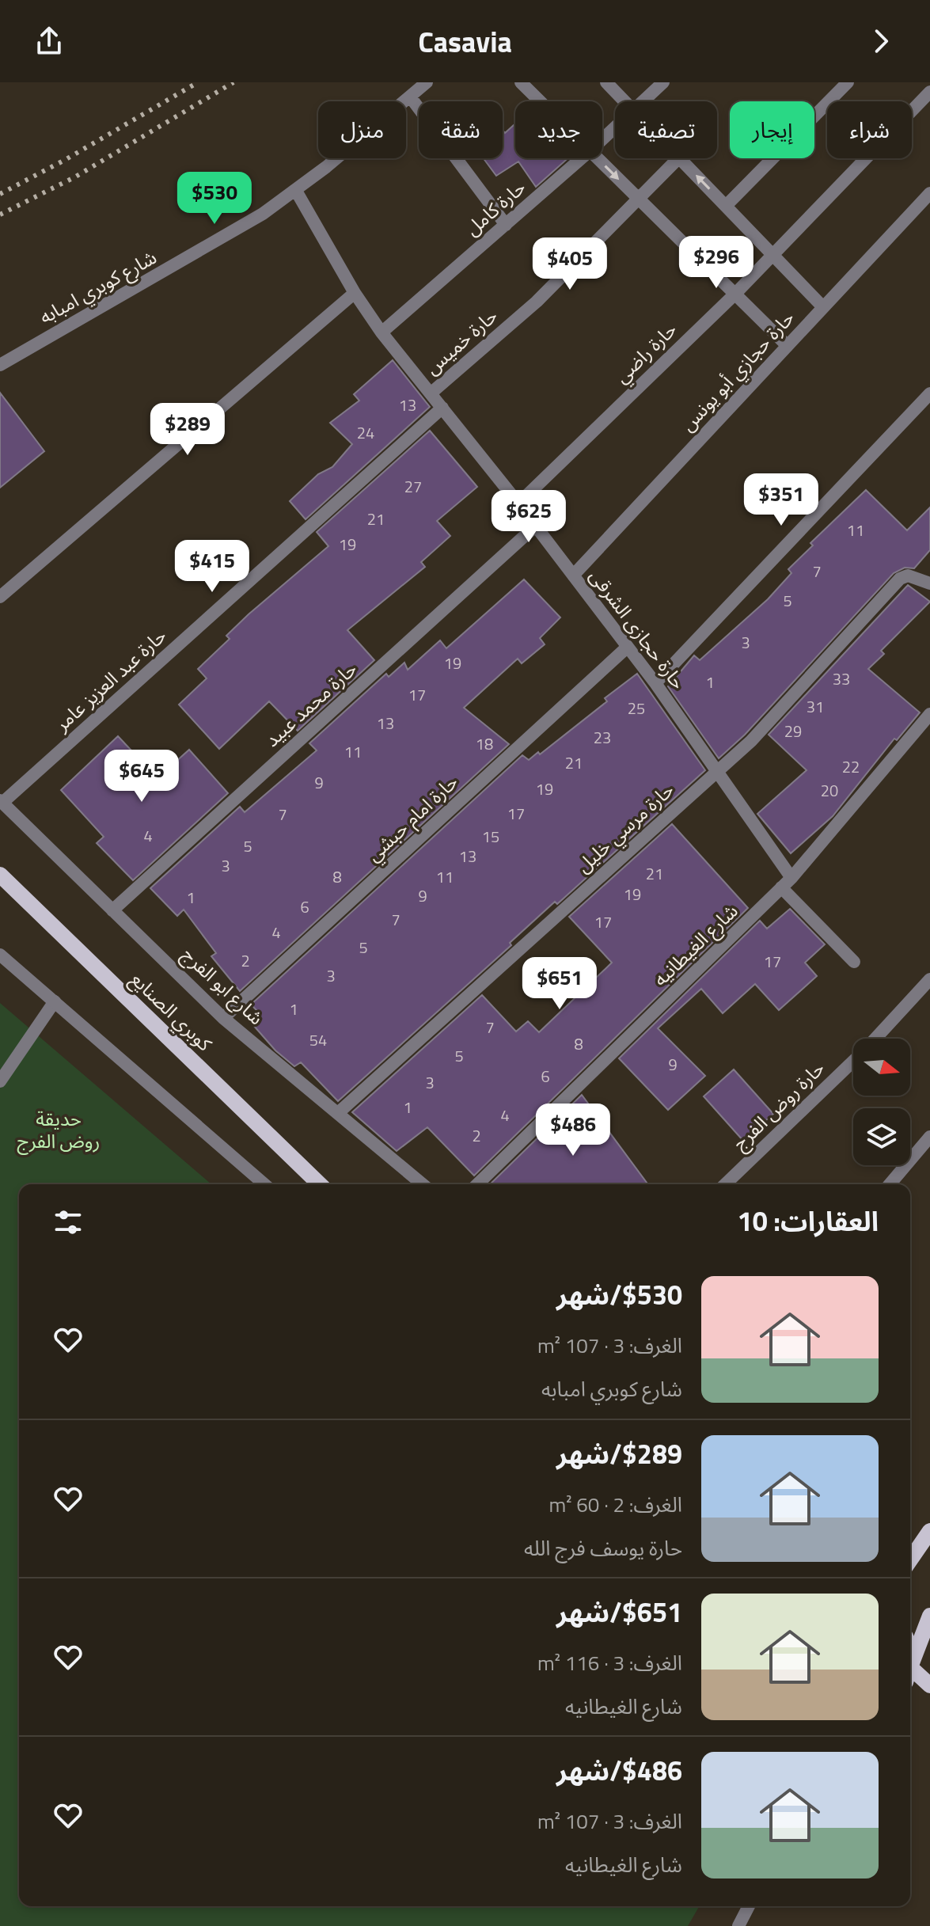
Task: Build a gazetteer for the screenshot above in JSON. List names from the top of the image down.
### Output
{
  "streets": {
    "main road": ["كوبري الصنايع"],
    "street": [
      "حارة كامل",
      "شارع كوبري امبابه",
      "حارة خميس",
      "حارة راضي",
      "حارة حجازي أبو يونس",
      "حارة حجازى الشرقى",
      "حارة عبد العزيز عامر",
      "حارة محمد عبيد",
      "حارة امام حبشي",
      "حارة مرسي خليل",
      "شارع الغيطانيه",
      "شارع ابو الفرج",
      "حارة روض الفرج"
    ]
  },
  "crossings": [
    ["حارة كامل", "حارة حجازى الشرقى"],
    ["شارع كوبري امبابه", "حارة حجازى الشرقى"],
    ["حارة خميس", "حارة حجازى الشرقى"],
    ["حارة راضي", "حارة حجازى الشرقى"],
    ["حارة حجازي أبو يونس", "حارة حجازى الشرقى"],
    ["حارة حجازى الشرقى", "حارة عبد العزيز عامر"],
    ["حارة حجازى الشرقى", "حارة محمد عبيد"],
    ["حارة حجازى الشرقى", "حارة امام حبشي"],
    ["حارة حجازى الشرقى", "حارة مرسي خليل"],
    ["حارة حجازى الشرقى", "شارع الغيطانيه"],
    ["حارة عبد العزيز عامر", "شارع ابو الفرج"],
    ["حارة محمد عبيد", "شارع ابو الفرج"],
    ["حارة امام حبشي", "شارع ابو الفرج"],
    ["حارة مرسي خليل", "شارع ابو الفرج"]
  ],
  "parks": ["حديقة روض الفرج"],
  "house_numbers": [
    "13",
    "24",
    "27",
    "21",
    "11",
    "19",
    "7",
    "5",
    "3",
    "19",
    "33",
    "1",
    "17",
    "31",
    "25",
    "13",
    "29",
    "23",
    "18",
    "11",
    "21",
    "22",
    "9",
    "19",
    "20",
    "17",
    "7",
    "4",
    "15",
    "5",
    "13",
    "3",
    "21",
    "8",
    "11",
    "19",
    "9",
    "1",
    "6",
    "7",
    "17",
    "4",
    "5",
    "2",
    "17",
    "3",
    "1",
    "7",
    "54",
    "8",
    "5",
    "9",
    "6",
    "3",
    "1",
    "4",
    "2"
  ],
  "north": "right",
  "page": {
    "header": "Casavia",
    "chip": [
      "شراء",
      "إيجار",
      "تصفية",
      "جديد",
      "شقة",
      "منزل"
    ],
    "price": [
      "$530",
      "$296",
      "$405",
      "$289",
      "$351",
      "$625",
      "$415",
      "$645",
      "$651",
      "$486"
    ],
    "heading": "العقارات: 10",
    "list": [
      {
        "name": "$530/شهر",
        "note": "الغرف: 3 · 107 m² · شارع كوبري امبابه"
      },
      {
        "name": "$289/شهر",
        "note": "الغرف: 2 · 60 m² · حارة يوسف فرج الله"
      },
      {
        "name": "$651/شهر",
        "note": "الغرف: 3 · 116 m² · شارع الغيطانيه"
      },
      {
        "name": "$486/شهر",
        "note": "الغرف: 3 · 107 m² · شارع الغيطانيه"
      }
    ]
  }
}
